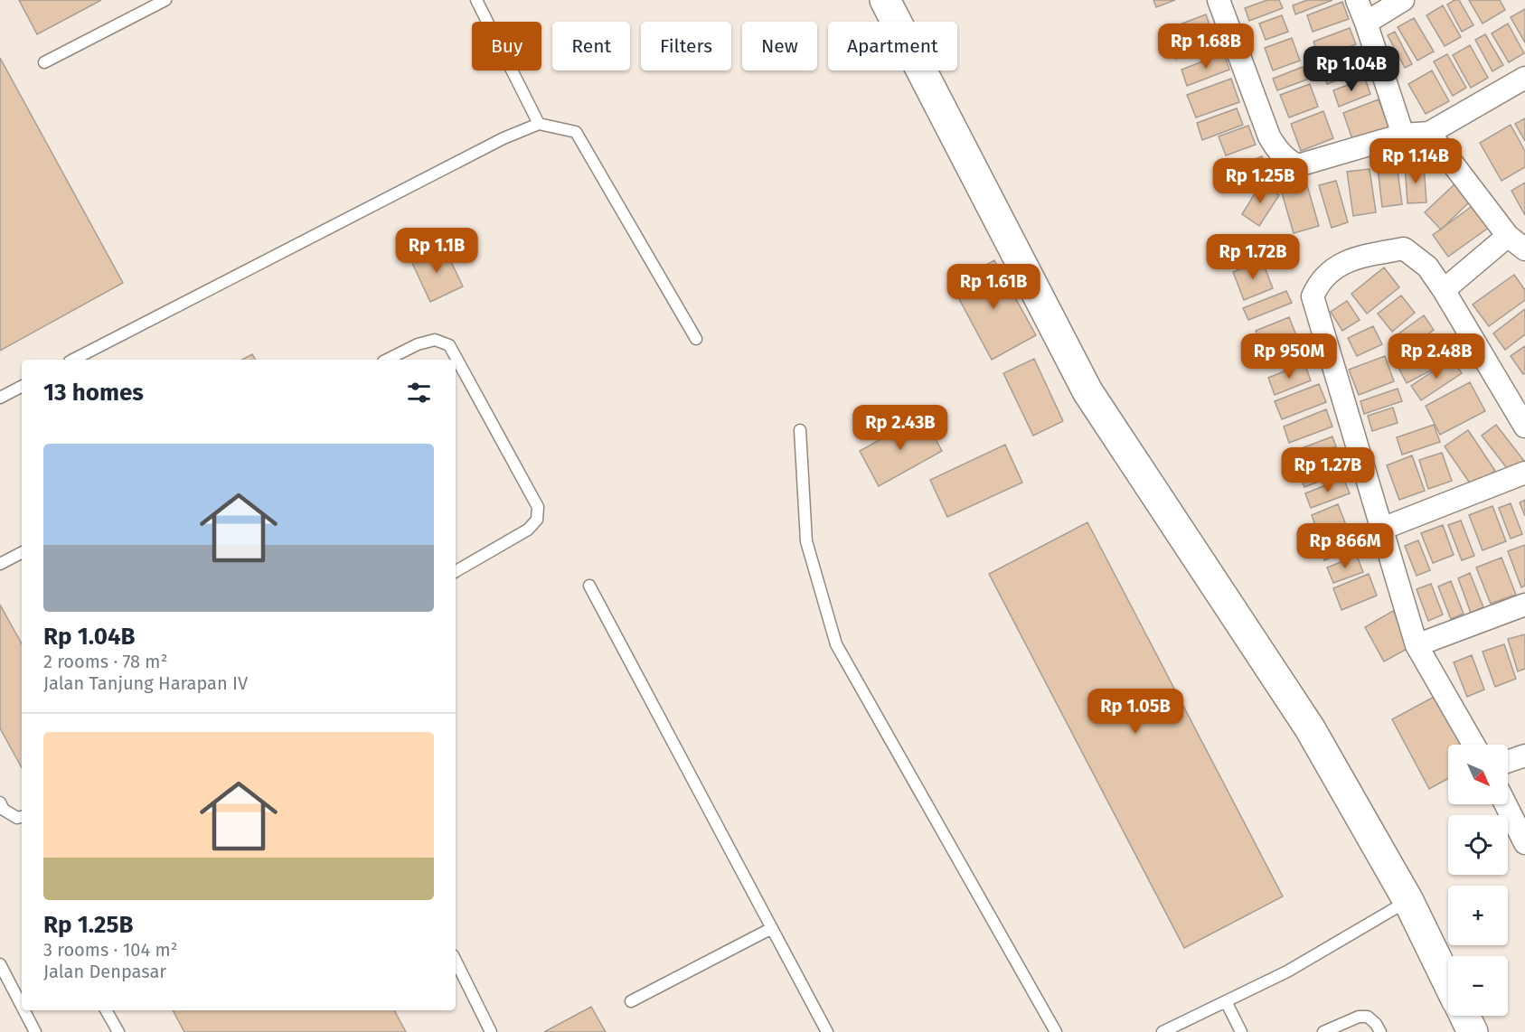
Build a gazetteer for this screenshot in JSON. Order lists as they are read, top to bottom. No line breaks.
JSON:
{"north":"bottom right","page":{"chip":["Buy","Rent","Filters","New","Apartment"],"price":["Rp 1.68B","Rp 1.04B","Rp 1.14B","Rp 1.25B","Rp 1.1B","Rp 1.72B","Rp 1.61B","Rp 950M","Rp 2.48B","Rp 2.43B","Rp 1.27B","Rp 866M","Rp 1.05B"],"heading":"13 homes","list":[{"name":"Rp 1.04B","note":"2 rooms · 78 m² · Jalan Tanjung Harapan IV"},{"name":"Rp 1.25B","note":"3 rooms · 104 m² · Jalan Denpasar"}],"map_buttons":["+","−"]}}
